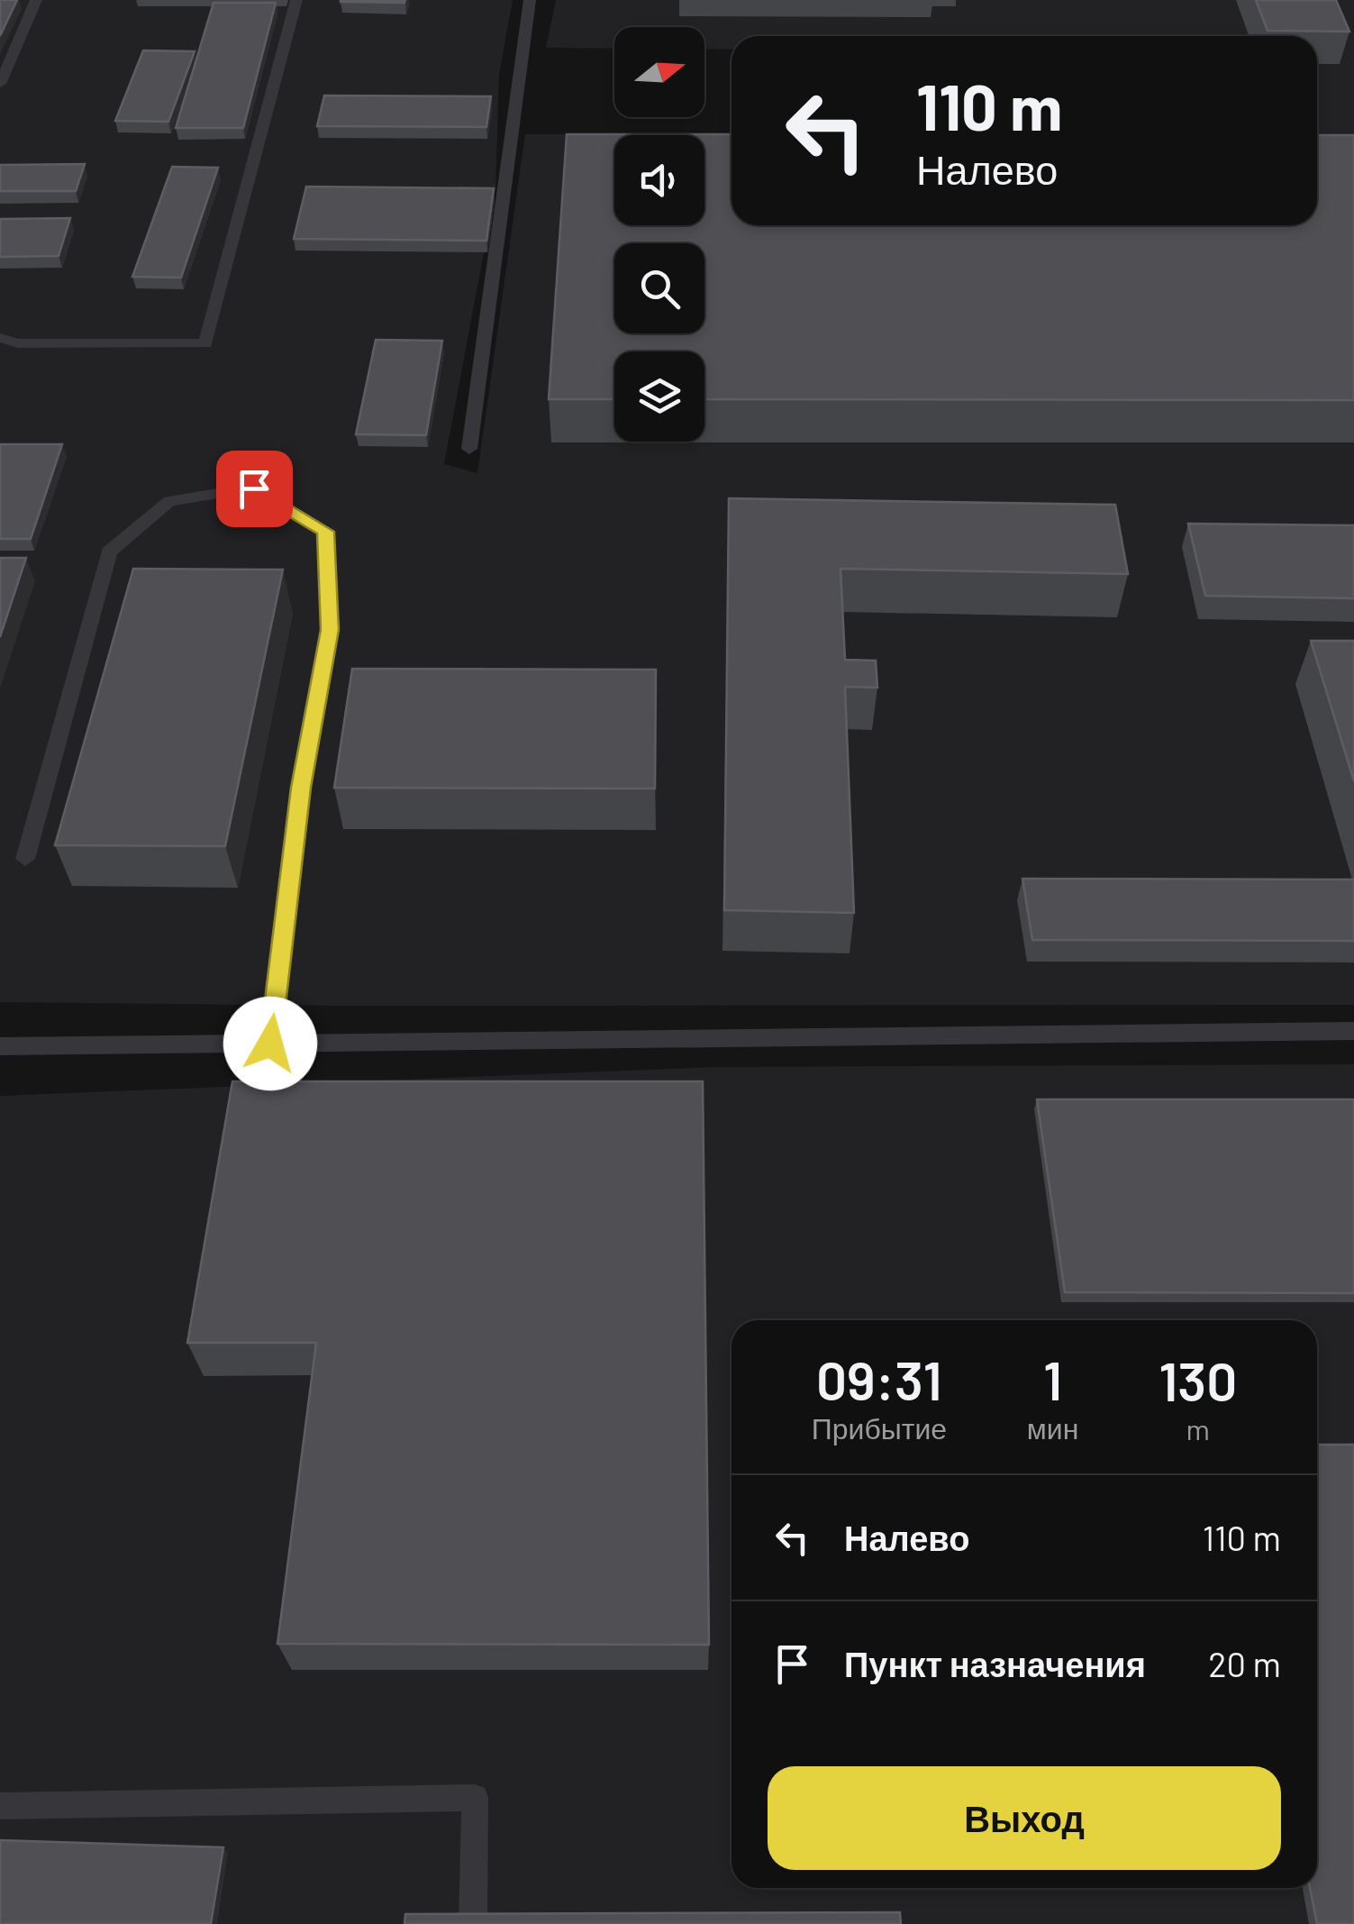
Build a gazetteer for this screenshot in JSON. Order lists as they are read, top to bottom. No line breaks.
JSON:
{"north":"right","page":{"turn":["110 m","Налево"],"eta":["09:31","Прибытие","1","мин","130","m"],"list":[{"name":"Налево","value":"110 m"},{"name":"Пункт назначения","value":"20 m"}],"buttons":"Выход"}}
